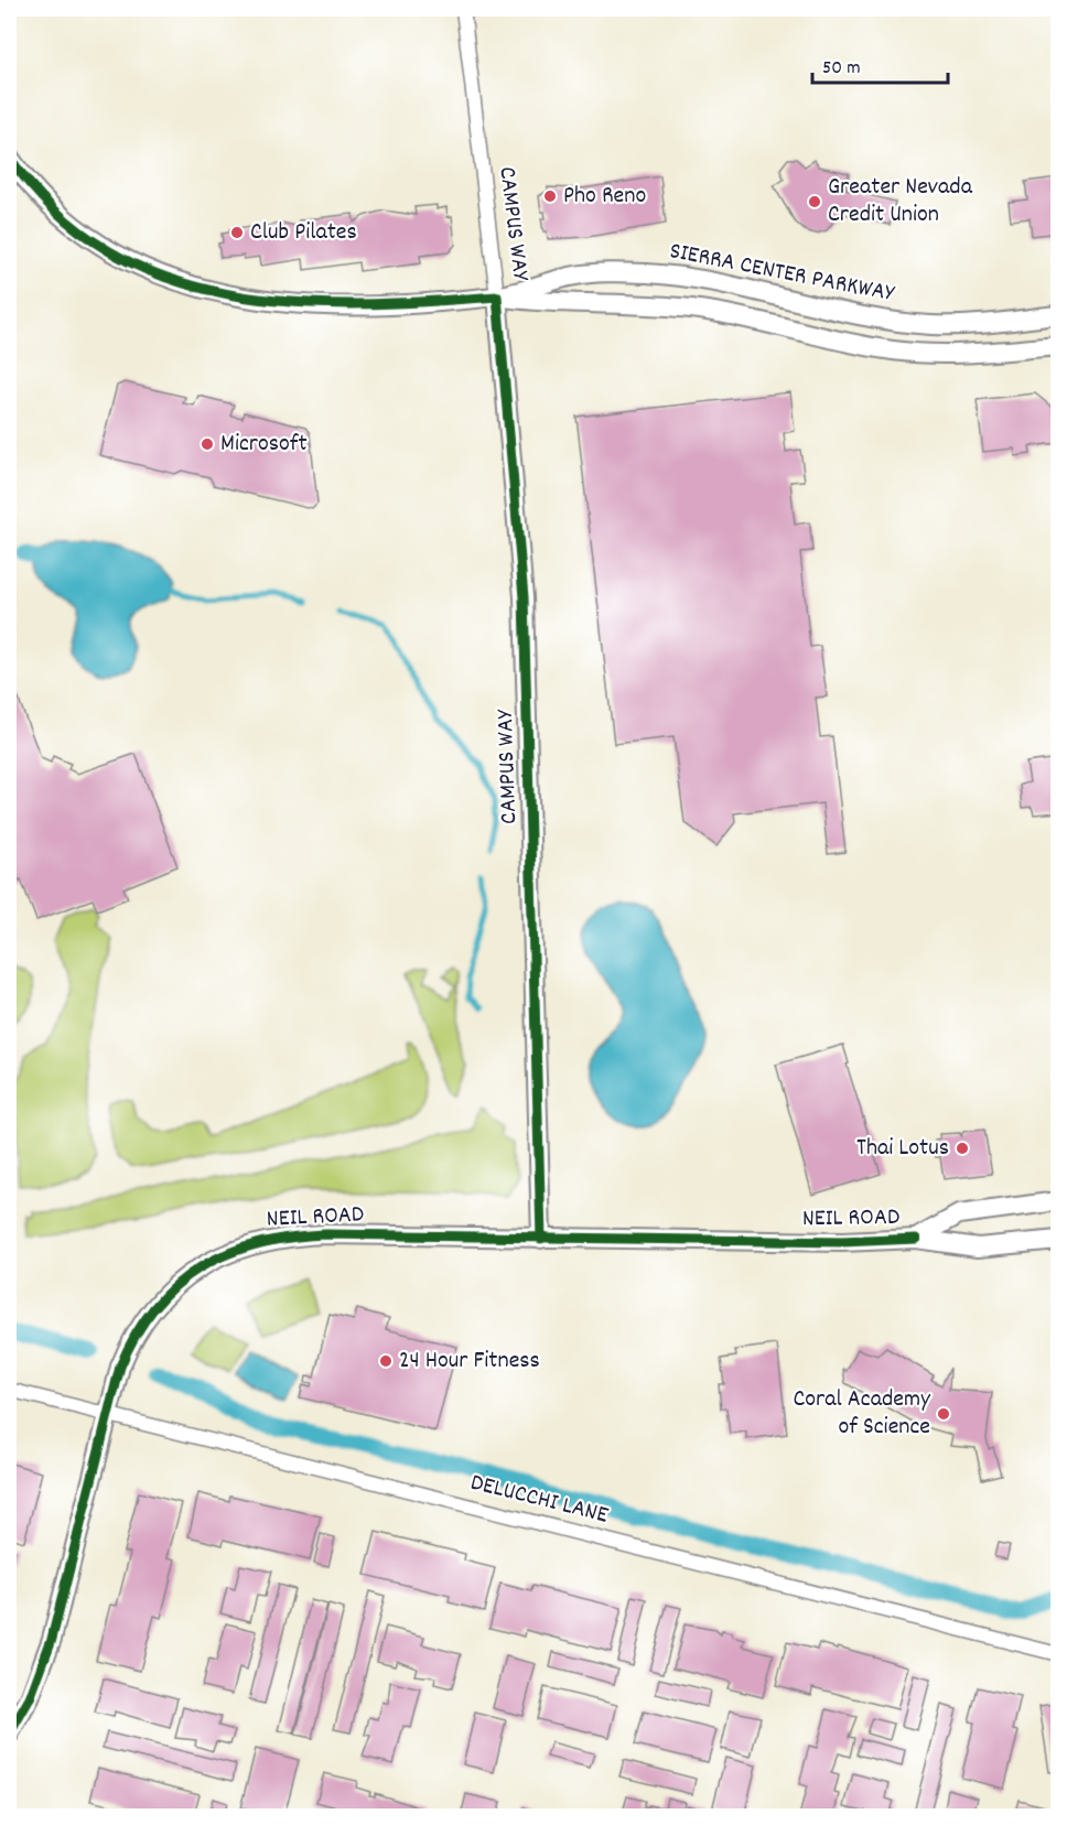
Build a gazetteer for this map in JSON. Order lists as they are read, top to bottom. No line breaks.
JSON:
{"streets":{"street":["CAMPUS WAY","SIERRA CENTER PARKWAY","NEIL ROAD","DELUCCHI LANE"]},"crossings":[["CAMPUS WAY","SIERRA CENTER PARKWAY"],["CAMPUS WAY","NEIL ROAD"],["NEIL ROAD","DELUCCHI LANE"]],"places":["Pho Reno","Greater Nevada Credit Union","Club Pilates","Microsoft","Thai Lotus","24 Hour Fitness","Coral Academy of Science"],"scale_bar":"50 m"}
